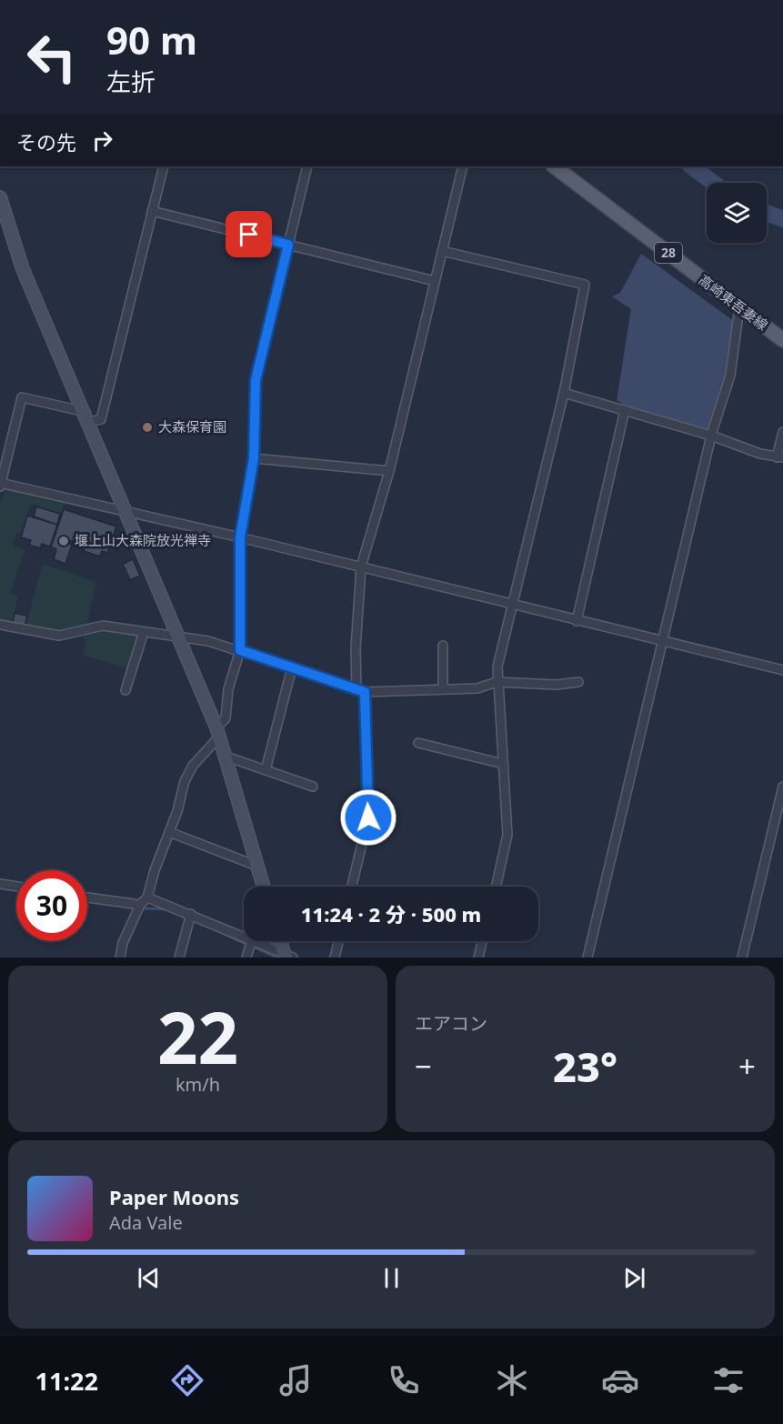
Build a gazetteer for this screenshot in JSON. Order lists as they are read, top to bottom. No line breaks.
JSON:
{"streets":{"main road":["28","高崎東吾妻線"]},"places":["大森保育園","堰上山大森院放光禅寺"],"page":{"turn":["90 m","左折"],"then":"その先","limit":"30","trip":"11:24 · 2 分 · 500 m","tile":[["22","km/h"],"エアコン"],"heat":["−","23°","+"],"song":["Paper Moons","Ada Vale"],"tabs":"11:22"}}
